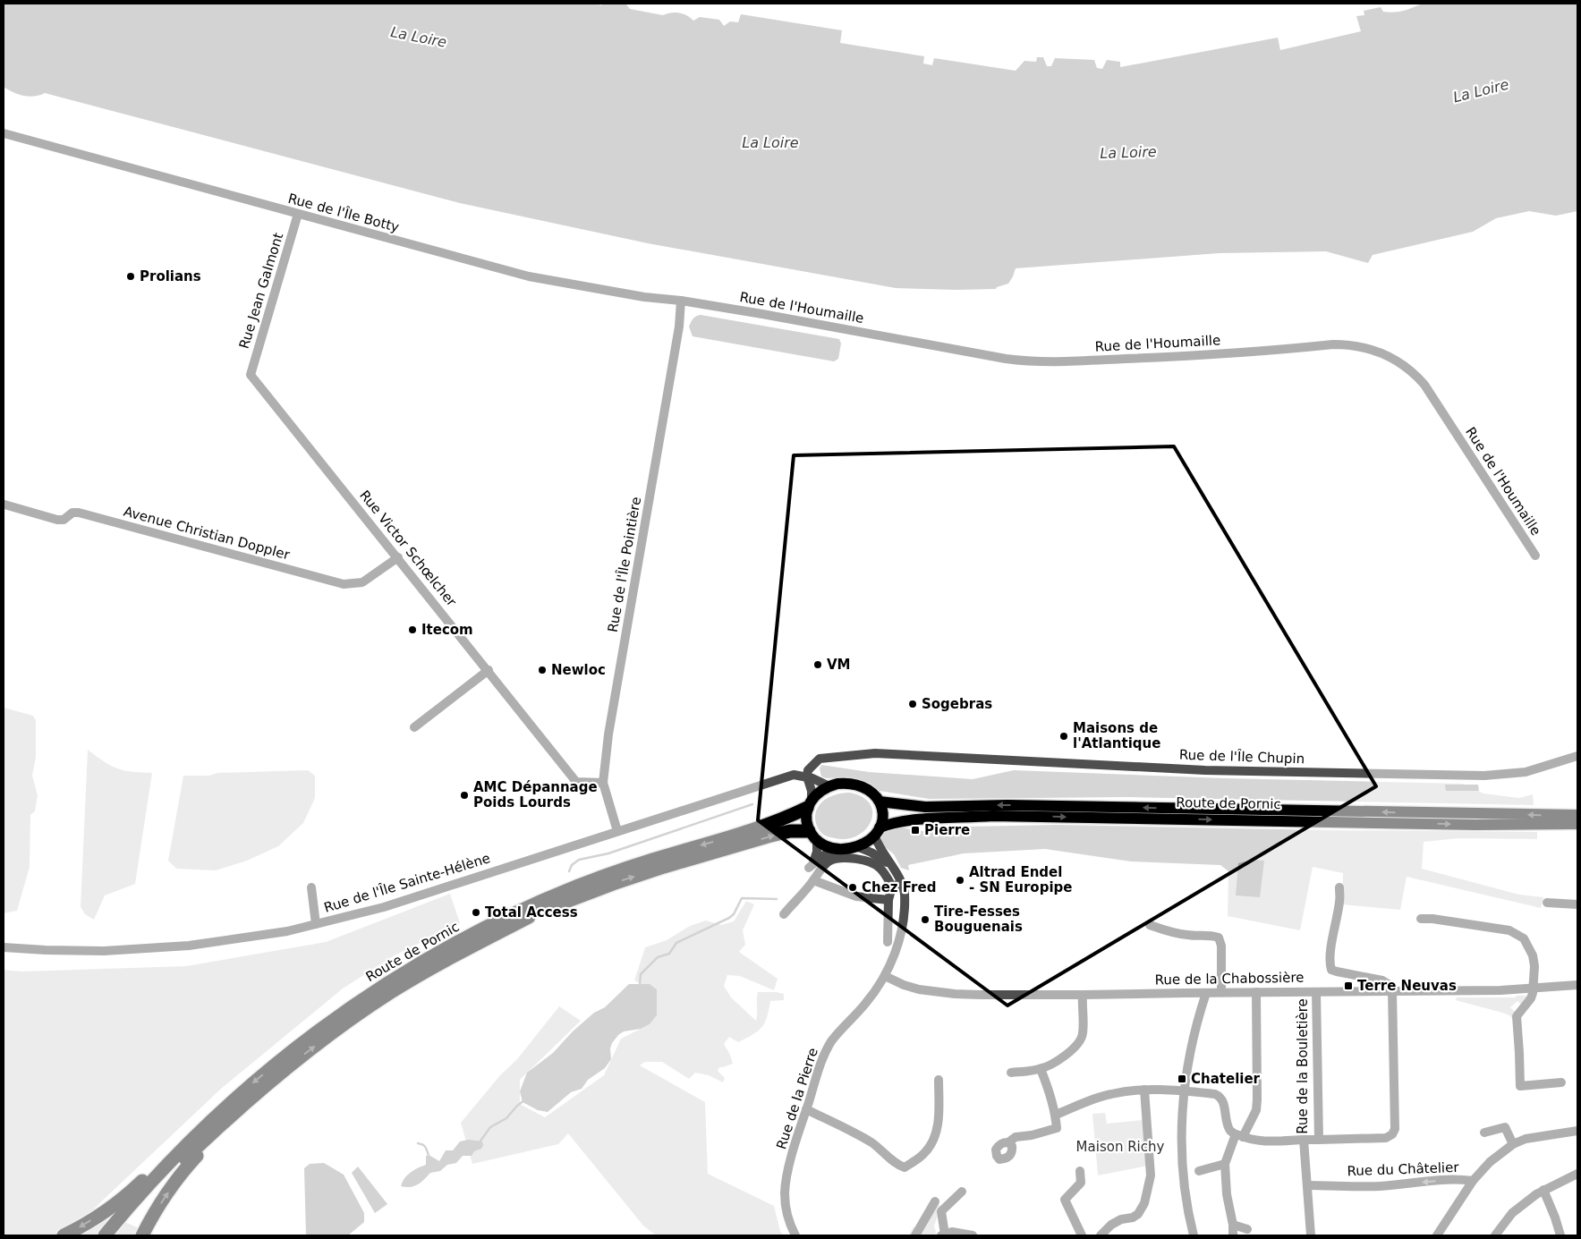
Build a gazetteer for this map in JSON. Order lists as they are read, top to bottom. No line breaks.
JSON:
{"streets":{"highway":["Route de Pornic"],"street":["Rue de l'Île Botty","Rue Jean Galmont","Rue de l'Houmaille","Avenue Christian Doppler","Rue Victor Schœlcher","Rue de l'Île Pointière","Rue de l'Île Chupin","Rue de l'Île Sainte-Hélène","Rue de la Chabossière","Rue de la Bouletière","Rue de la Pierre","Rue du Châtelier"]},"crossings":[["Rue de l'Île Botty","Rue Jean Galmont"],["Rue de l'Île Botty","Rue de l'Houmaille"],["Rue de l'Île Botty","Rue de l'Île Pointière"],["Rue Jean Galmont","Rue Victor Schœlcher"],["Rue de l'Houmaille","Rue de l'Île Pointière"],["Avenue Christian Doppler","Rue Victor Schœlcher"],["Rue Victor Schœlcher","Rue de l'Île Pointière"],["Rue de l'Île Pointière","Rue de l'Île Sainte-Hélène"],["Rue de l'Île Chupin","Rue de l'Île Sainte-Hélène"],["Route de Pornic","Rue de la Pierre"],["Rue de la Chabossière","Rue de la Bouletière"],["Rue de la Chabossière","Rue de la Pierre"],["Rue de la Bouletière","Rue du Châtelier"]],"one_way":["Rue du Châtelier"],"water":["La Loire"],"parks":["Maison Richy"],"places":{"other":["Prolians","Itecom","VM","Newloc","Sogebras","Maisons de l'Atlantique","AMC Dépannage Poids Lourds","Altrad Endel - SN Europipe","Chez Fred","Total Access","Tire-Fesses Bouguenais"],"transit":["Pierre","Terre Neuvas","Chatelier"]}}
